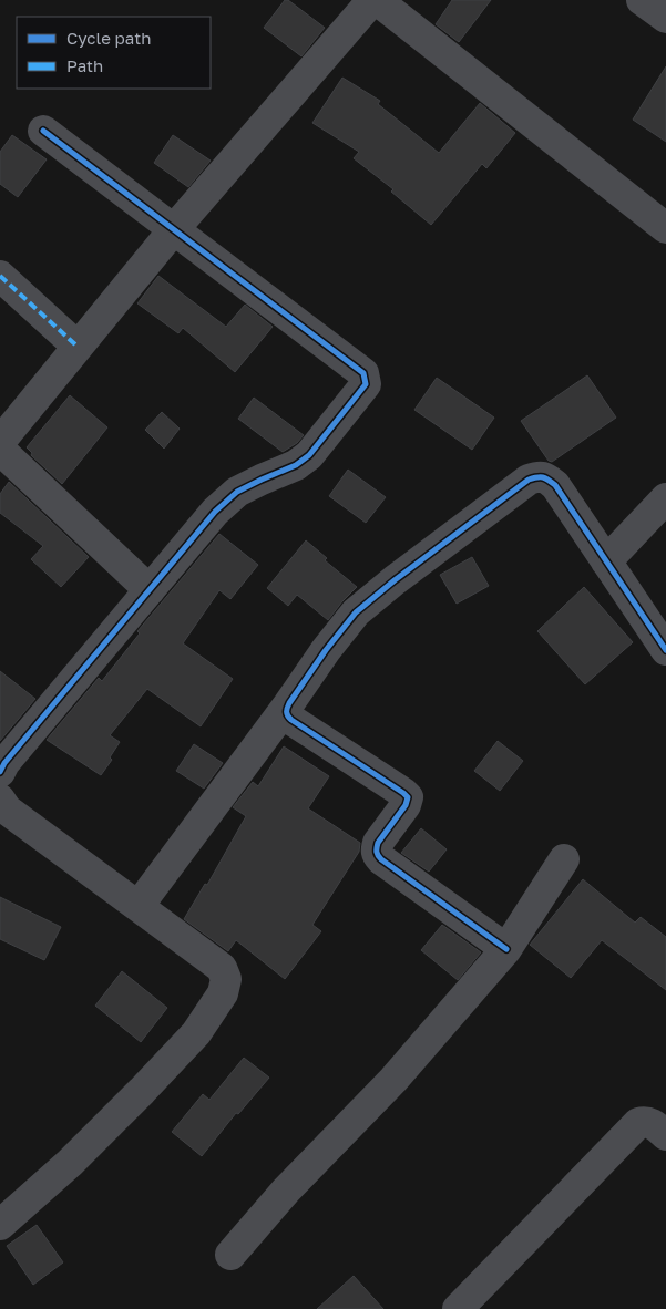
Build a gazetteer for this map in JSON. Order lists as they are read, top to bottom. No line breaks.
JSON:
{"legend":["Cycle path","Path"]}
